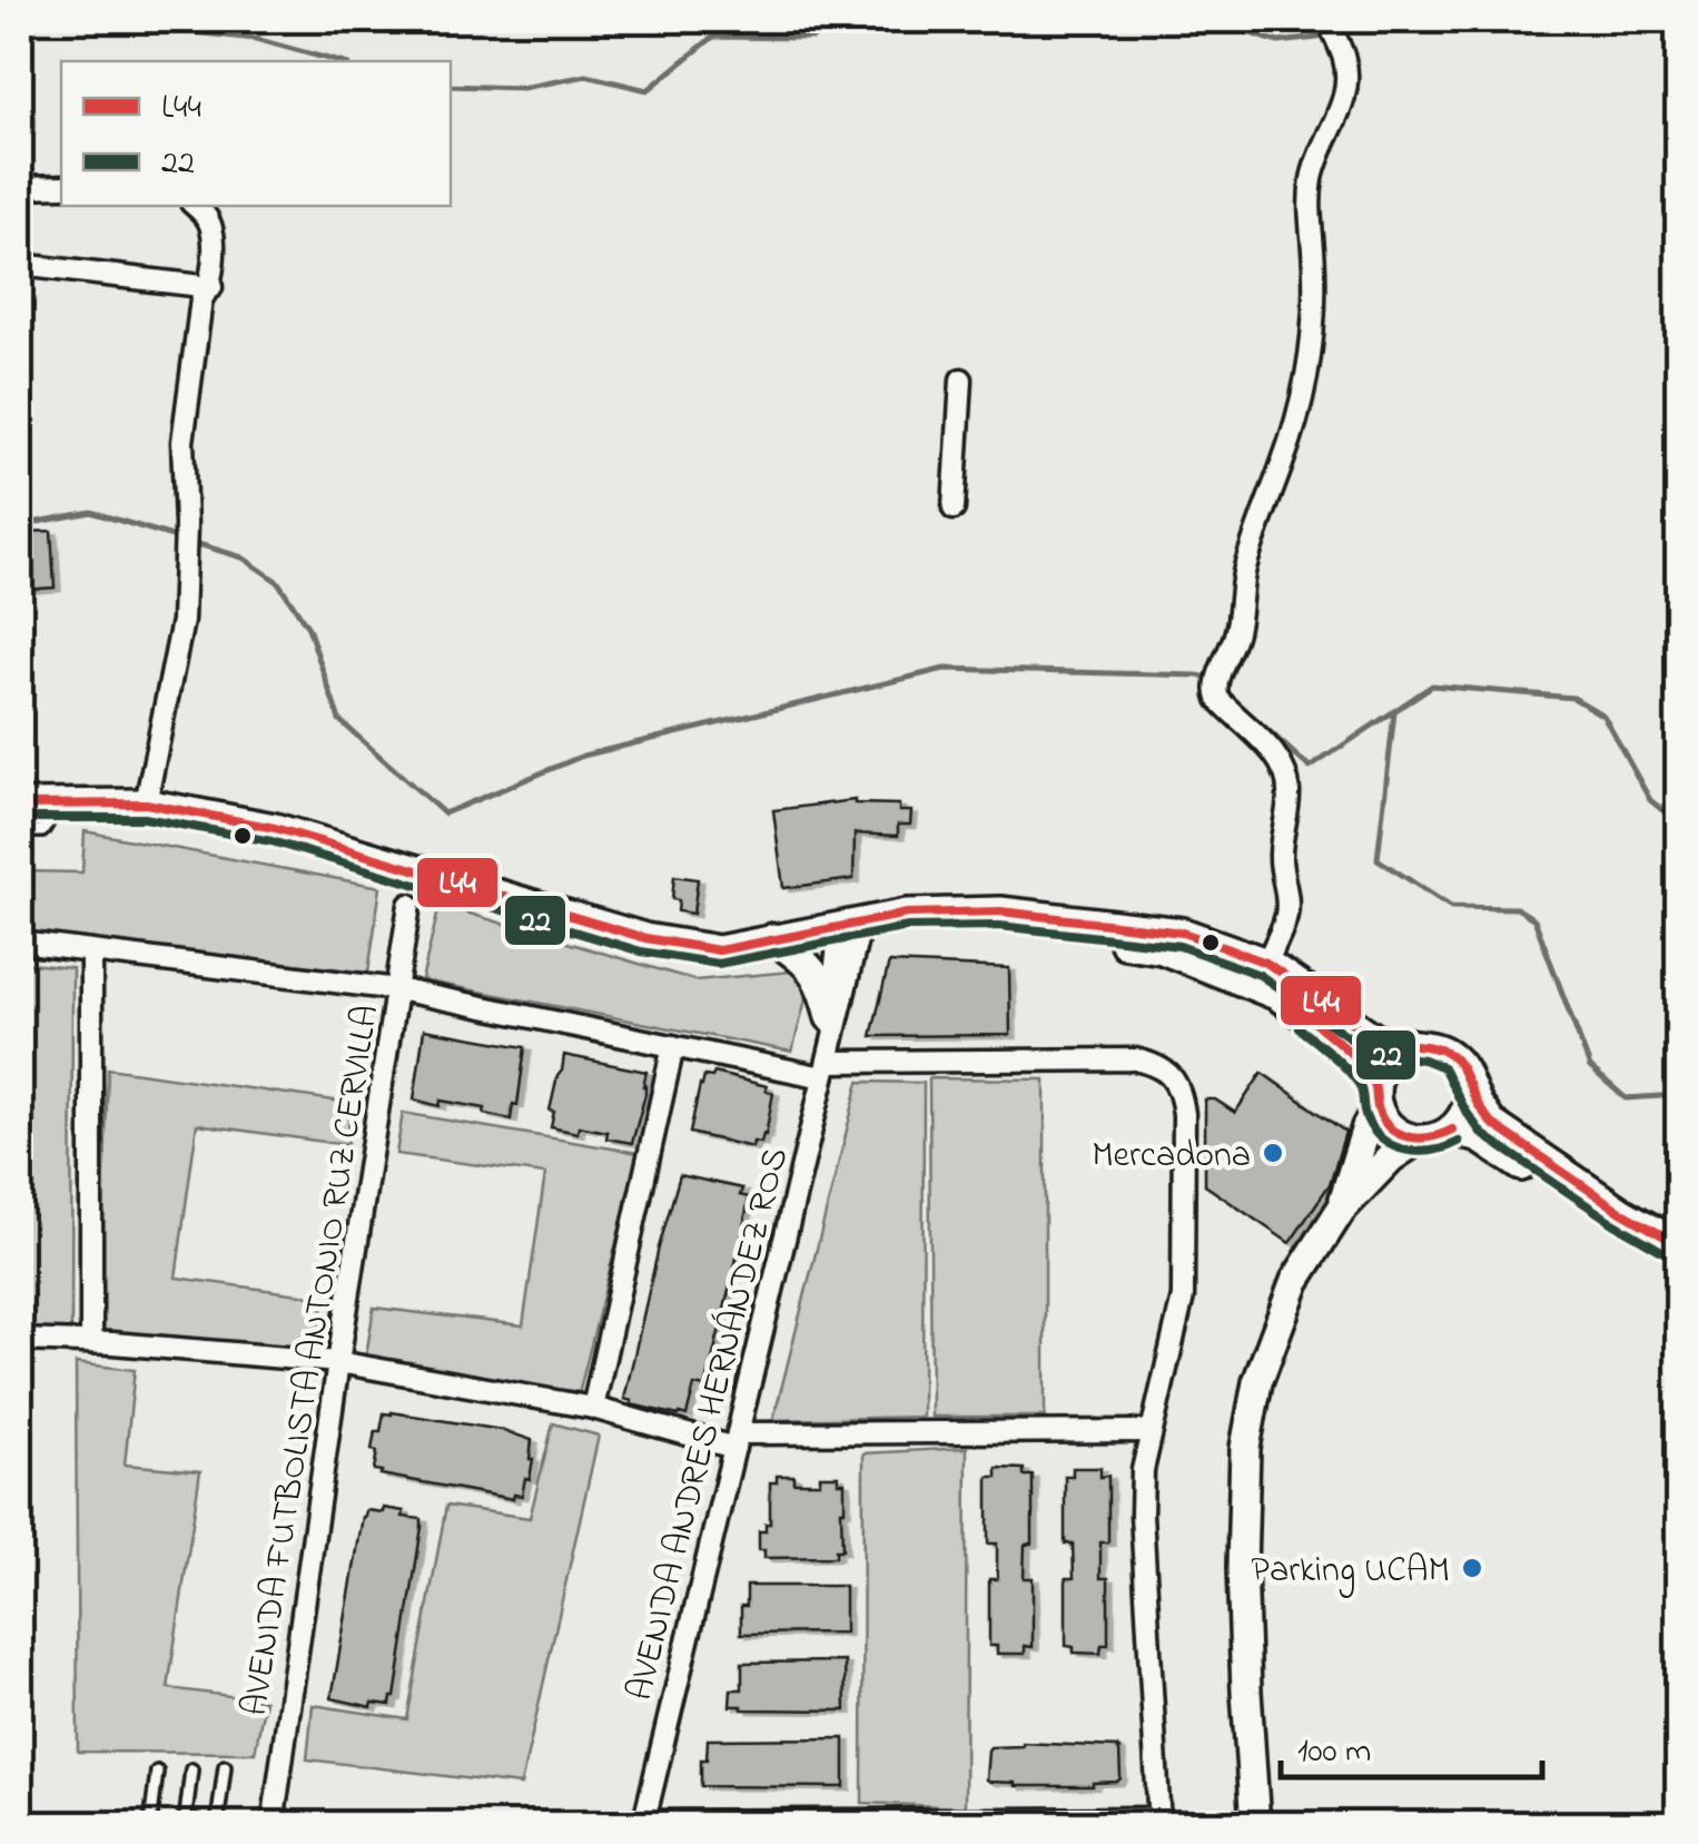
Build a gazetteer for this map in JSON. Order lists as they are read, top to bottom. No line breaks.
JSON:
{"streets":{"street":["AVENIDA FUTBOLISTA ANTONIO RUZ CERVILLA","AVENIDA ANDRES HERNÁNDEZ ROS"]},"places":["Mercadona","Parking UCAM"],"lines":["transit line L44","transit line 22"],"legend":["L44","22"],"scale_bar":"100 m"}
